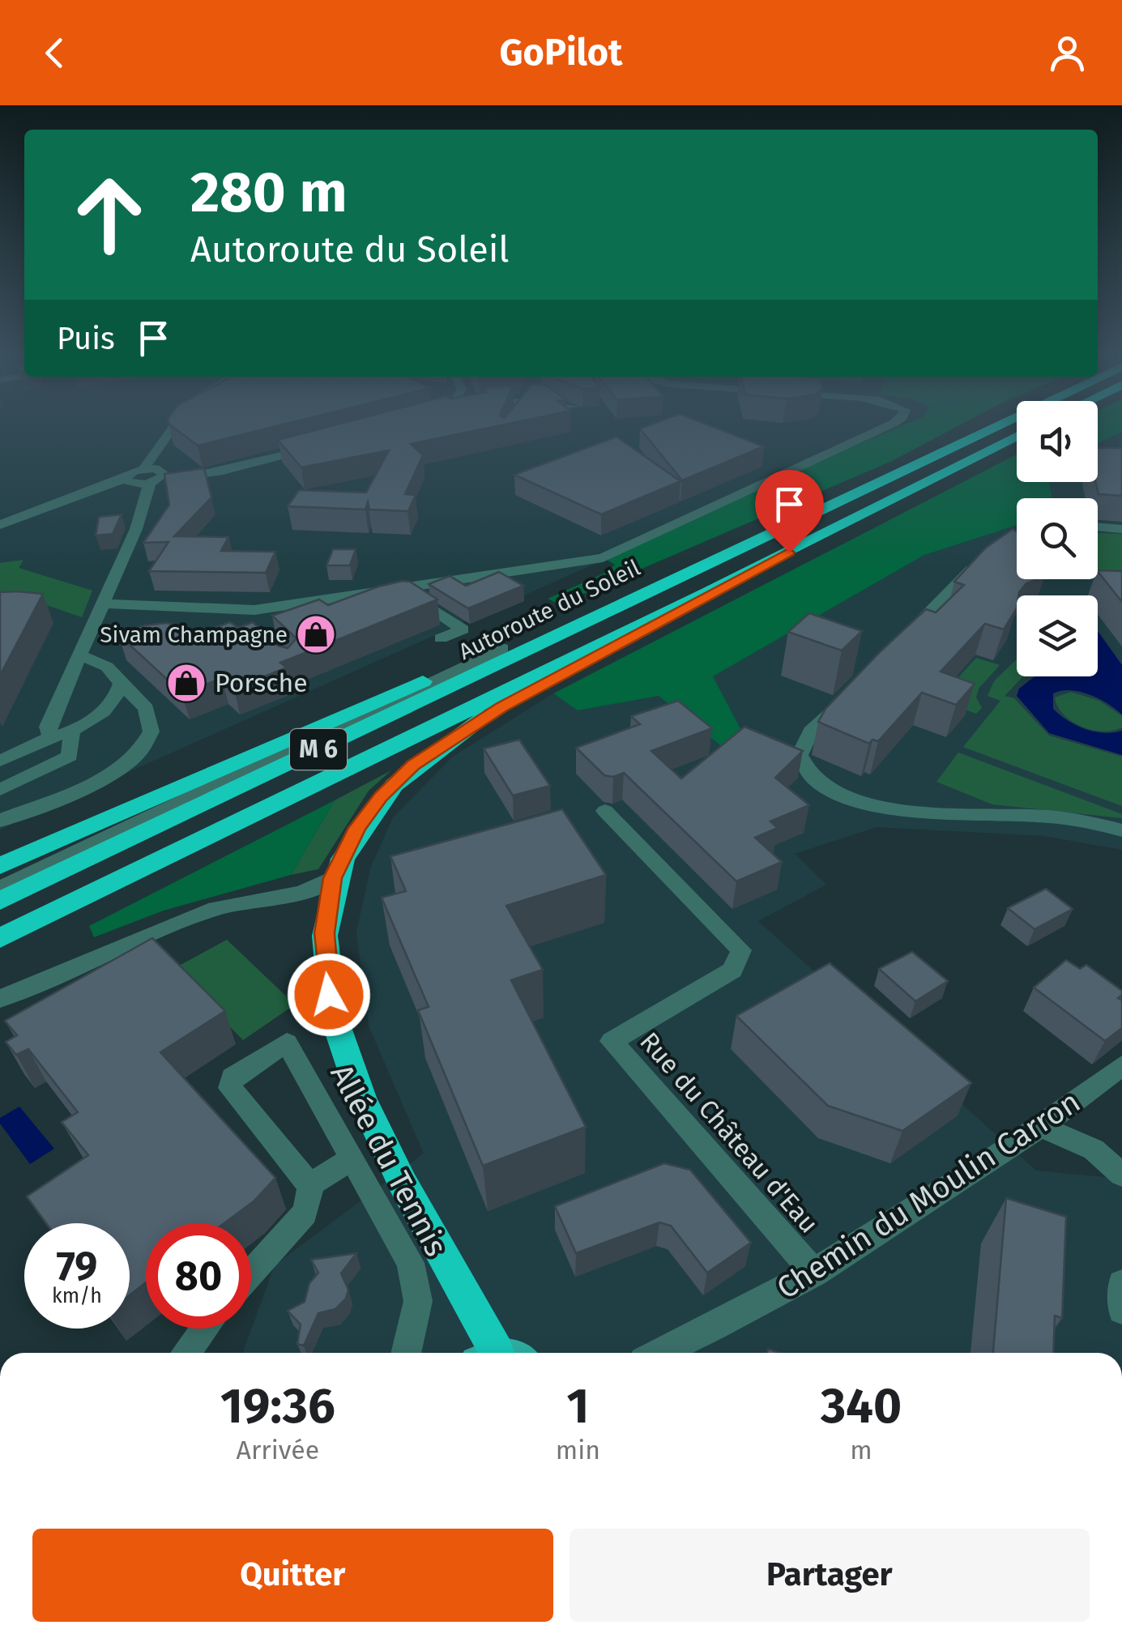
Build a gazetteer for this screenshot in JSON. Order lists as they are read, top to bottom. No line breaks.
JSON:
{"streets":{"highway":["Autoroute du Soleil","M 6"],"street":["Rue du Château d'Eau","Allée du Tennis","Chemin du Moulin Carron"]},"crossings":[["Rue du Château d'Eau","Chemin du Moulin Carron"]],"places":{"shop":["Sivam Champagne","Porsche"]},"page":{"header":"GoPilot","turn":["280 m","Autoroute du Soleil"],"then":"Puis","speed":"79 km/h","limit":"80","eta":["19:36","Arrivée","1","min","340","m"],"buttons":["Quitter","Partager"]}}
